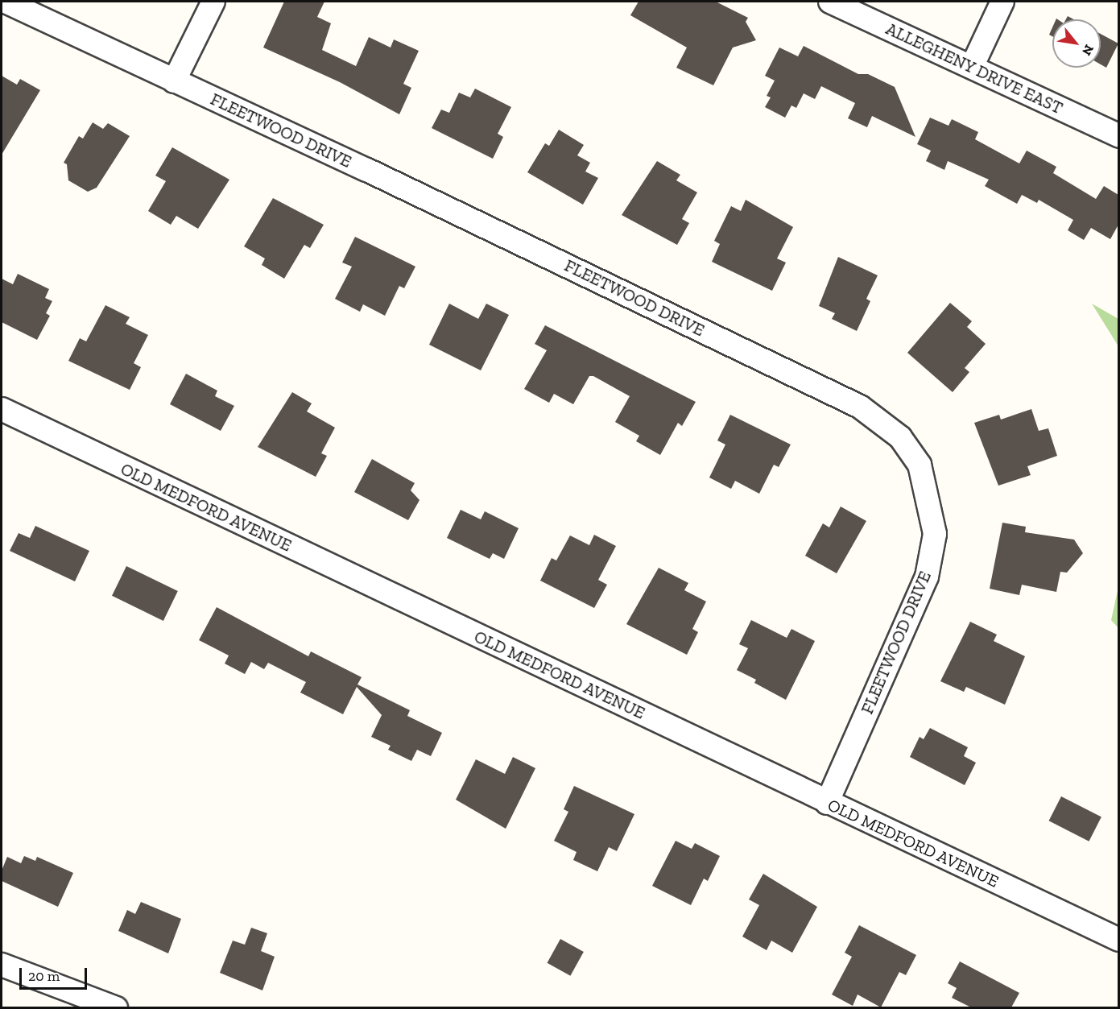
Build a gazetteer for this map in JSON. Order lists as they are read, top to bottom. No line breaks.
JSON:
{"streets":{"street":["ALLEGHENY DRIVE EAST","FLEETWOOD DRIVE","OLD MEDFORD AVENUE"]},"crossings":[["FLEETWOOD DRIVE","OLD MEDFORD AVENUE"]],"scale_bar":"20 m","north":"bottom right"}
